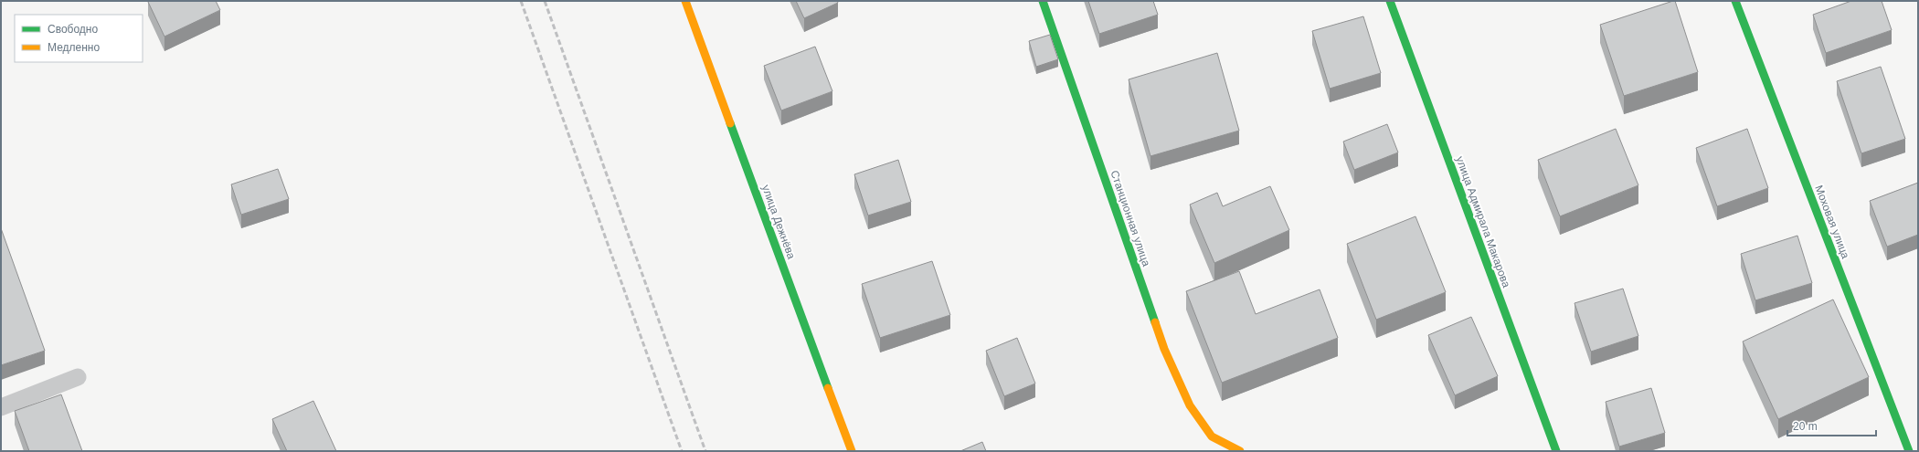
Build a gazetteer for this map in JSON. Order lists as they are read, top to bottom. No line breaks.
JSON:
{"streets":{"street":["Станционная улица","улица Дежнёва","улица Адмирала Макарова","Моховая улица"]},"legend":["Свободно","Медленно"],"scale_bar":"20 m"}
